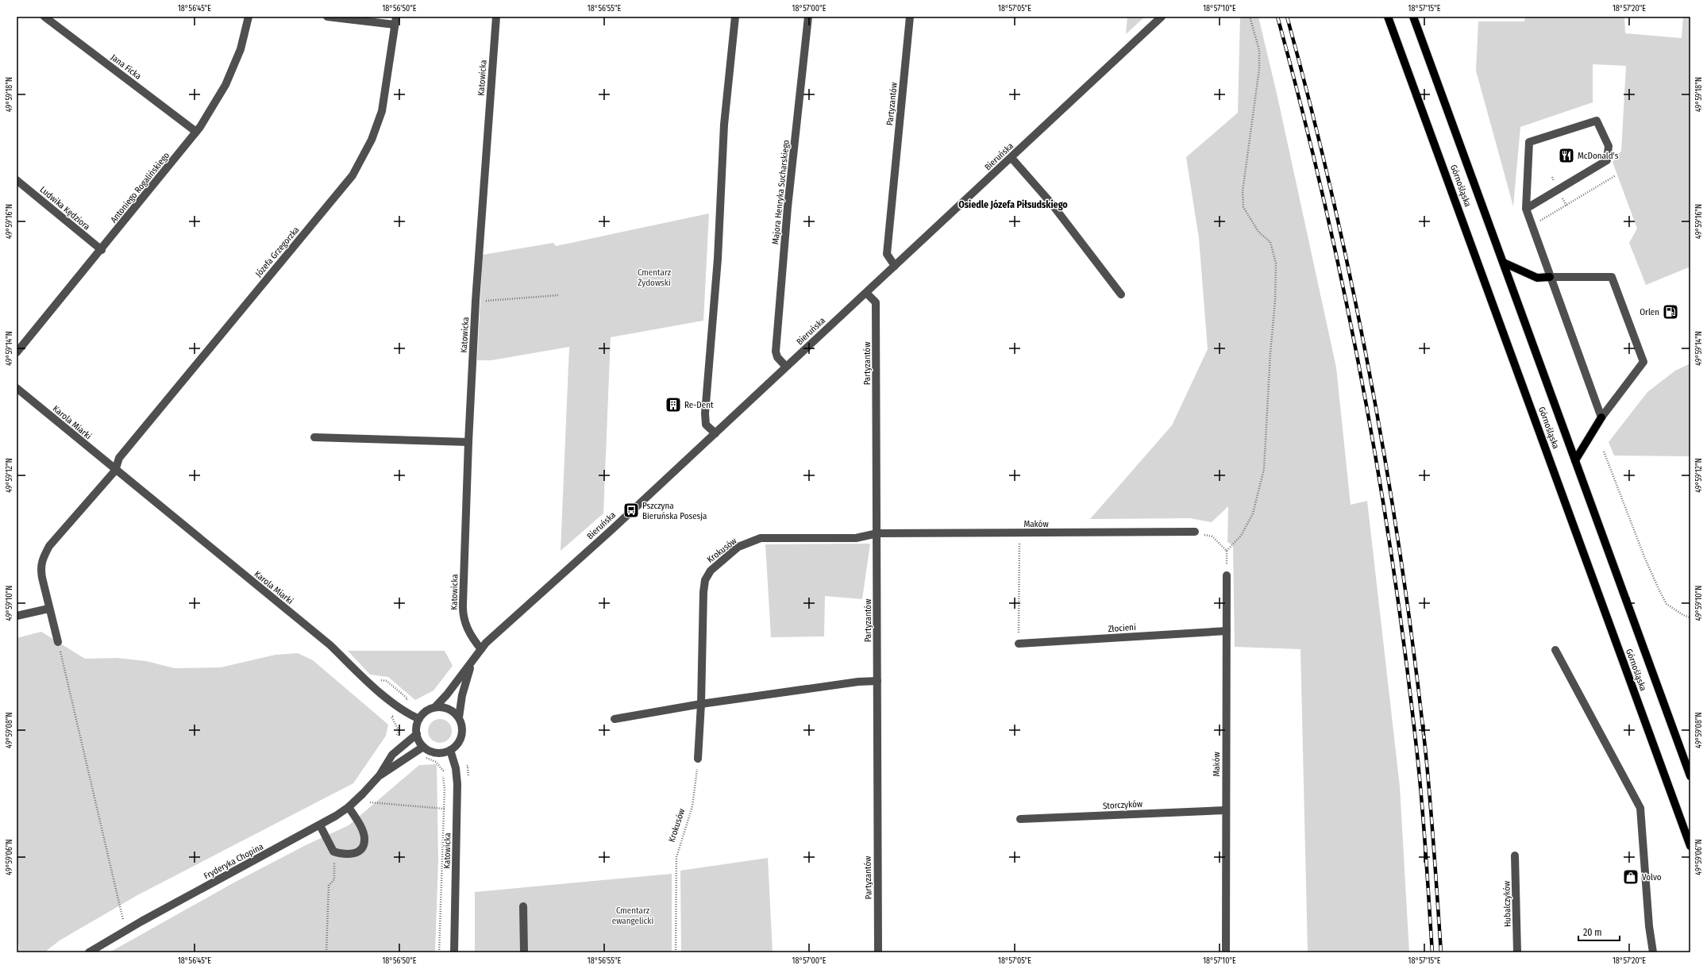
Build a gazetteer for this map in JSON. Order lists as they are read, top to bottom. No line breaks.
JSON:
{"streets":{"main road":["Górnośląska"],"street":["Jana Ficka","Katowicka","Partyzantów","Bieruńska","Antoniego Rogalińskiego","Majora Henryka Sucharskiego","Ludwika Kędziora","Józefa Grzegorzka","Karola Miarki","Maków","Krokusów","Złocieni","Storczyków","Fryderyka Chopina","Hubalczyków"]},"crossings":[["Jana Ficka","Antoniego Rogalińskiego"],["Katowicka","Bieruńska"],["Katowicka","Karola Miarki"],["Katowicka","Fryderyka Chopina"],["Partyzantów","Bieruńska"],["Partyzantów","Maków"],["Partyzantów","Krokusów"],["Bieruńska","Majora Henryka Sucharskiego"],["Bieruńska","Karola Miarki"],["Bieruńska","Fryderyka Chopina"],["Antoniego Rogalińskiego","Ludwika Kędziora"],["Józefa Grzegorzka","Karola Miarki"],["Karola Miarki","Fryderyka Chopina"],["Maków","Krokusów"],["Maków","Złocieni"],["Maków","Storczyków"]],"districts":["Osiedle Józefa Piłsudskiego"],"parks":["Cmentarz Żydowski","Cmentarz ewangelicki"],"places":{"restaurant":["McDonald's"],"fuel station":["Orlen"],"building":["Re-Dent"],"bus stop":["Pszczyna Bieruńska Posesja"],"shop":["Volvo"]},"scale_bar":"20 m","coordinates":["18°56'45\"E","18°56'50\"E","18°56'55\"E","18°57'00\"E","18°57'05\"E","18°57'10\"E","18°57'15\"E","18°57'20\"E","49°59'18\"N","49°59'16\"N","49°59'14\"N","49°59'12\"N","49°59'10\"N","49°59'08\"N","49°59'06\"N"]}
